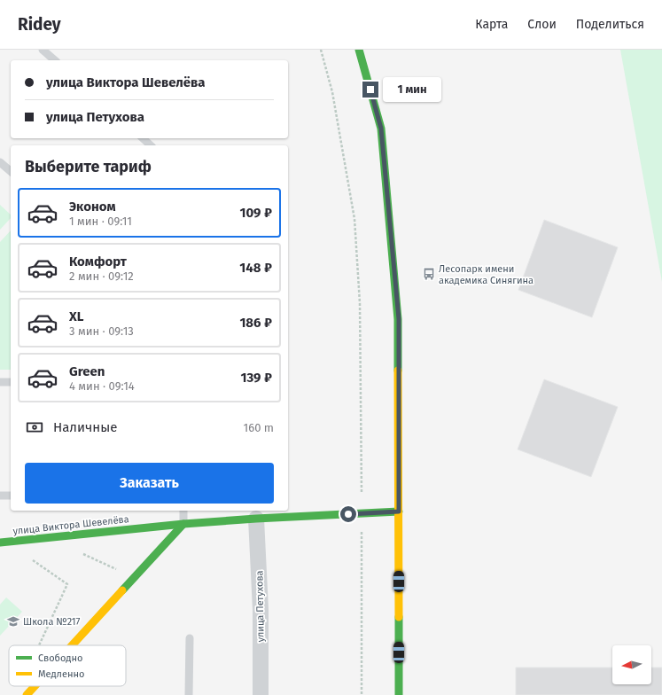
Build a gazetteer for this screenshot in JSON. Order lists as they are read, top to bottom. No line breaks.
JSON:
{"streets":{"street":["улица Виктора Шевелёва","улица Петухова"]},"crossings":[["улица Виктора Шевелёва","улица Петухова"]],"places":{"bus stop":["Лесопарк имени академика Синягина"],"school or university":["Школа №217"]},"legend":["Свободно","Медленно"],"north":"left","page":{"header":"Ridey","nav":["Карта","Слои","Поделиться"],"banner":["улица Виктора Шевелёва","улица Петухова"],"bubble":"1 мин","heading":"Выберите тариф","list":[{"name":"Эконом","note":"1 мин · 09:11","value":"109 ₽"},{"name":"Комфорт","note":"2 мин · 09:12","value":"148 ₽"},{"name":"XL","note":"3 мин · 09:13","value":"186 ₽"},{"name":"Green","note":"4 мин · 09:14","value":"139 ₽"}],"pay":["Наличные","160 m"],"buttons":"Заказать"}}
